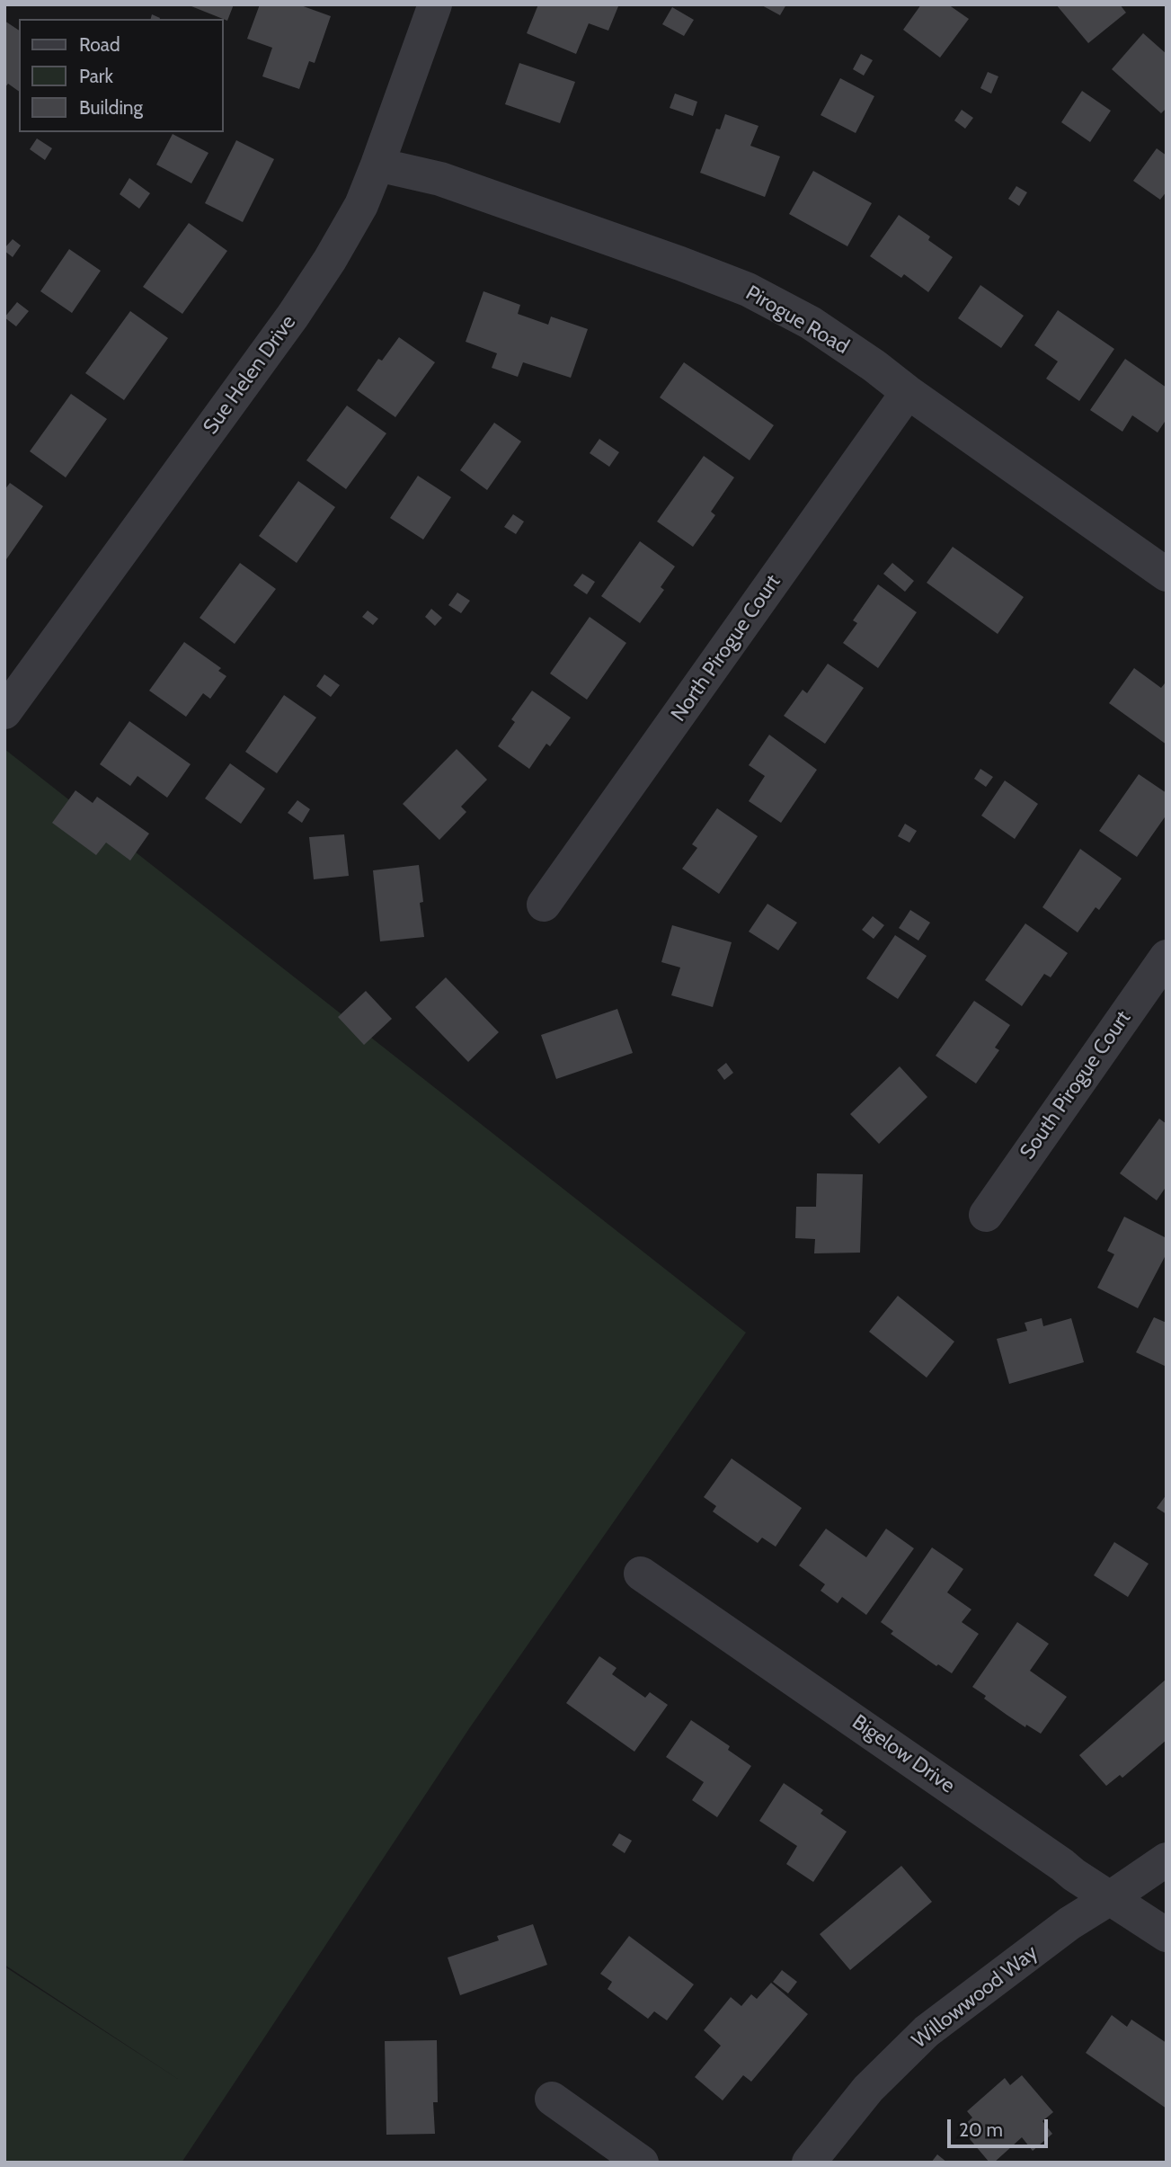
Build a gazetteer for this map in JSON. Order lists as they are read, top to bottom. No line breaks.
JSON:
{"streets":{"street":["Pirogue Road","Sue Helen Drive","North Pirogue Court","South Pirogue Court","Bigelow Drive","Willowwood Way"]},"crossings":[["Pirogue Road","Sue Helen Drive"],["Pirogue Road","North Pirogue Court"],["Bigelow Drive","Willowwood Way"]],"legend":["Road","Park","Building"],"scale_bar":"20 m"}
